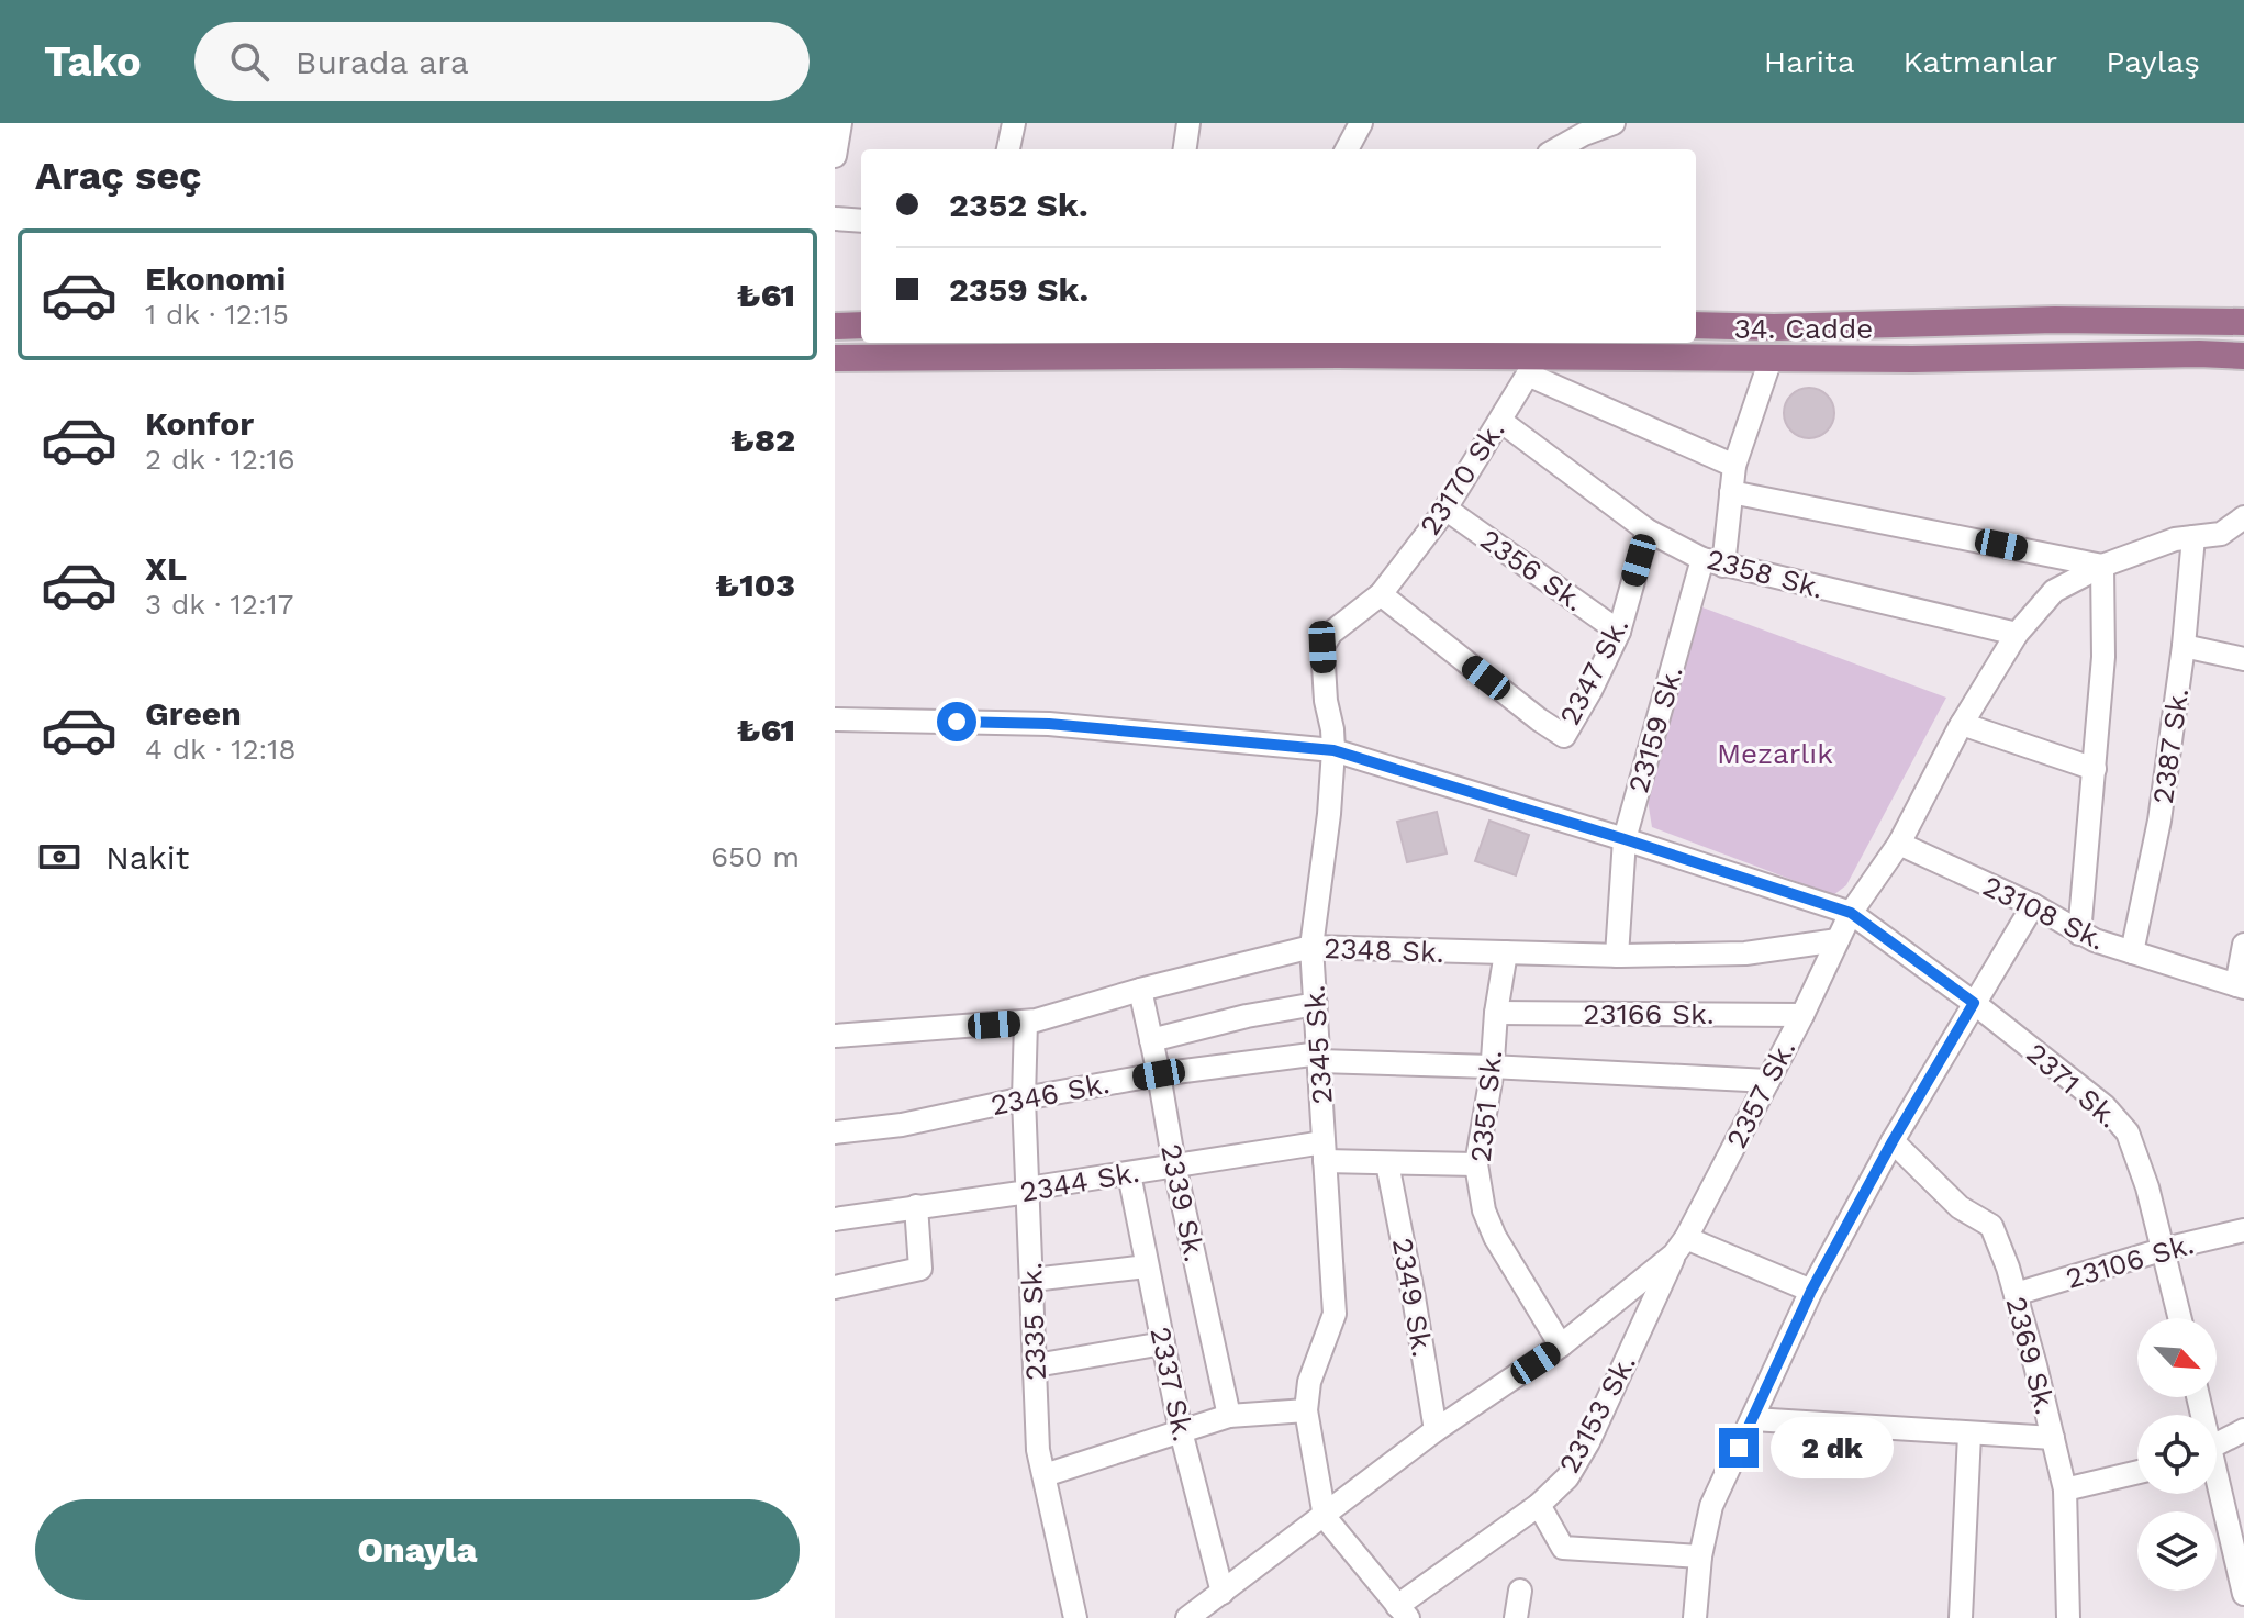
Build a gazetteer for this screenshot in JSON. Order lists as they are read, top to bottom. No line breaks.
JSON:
{"streets":{"main road":["34. Cadde"],"street":["23170 Sk.","2356 Sk.","2358 Sk.","2347 Sk.","23159 Sk.","2387 Sk.","23108 Sk.","2348 Sk.","23166 Sk.","2345 Sk.","2371 Sk.","2346 Sk.","2357 Sk.","2351 Sk.","2344 Sk.","2339 Sk.","23106 Sk.","2349 Sk.","2335 Sk.","2369 Sk.","2337 Sk.","23153 Sk."]},"crossings":[["34. Cadde","23170 Sk."],["34. Cadde","23159 Sk."],["23170 Sk.","2356 Sk."],["23170 Sk.","2358 Sk."],["23170 Sk.","2347 Sk."],["23170 Sk.","2345 Sk."],["2356 Sk.","2347 Sk."],["2358 Sk.","2347 Sk."],["2358 Sk.","23159 Sk."],["2358 Sk.","2357 Sk."],["2347 Sk.","2345 Sk."],["23159 Sk.","2348 Sk."],["23159 Sk.","2371 Sk."],["2387 Sk.","23108 Sk."],["2387 Sk.","2357 Sk."],["23108 Sk.","2357 Sk."],["2348 Sk.","2345 Sk."],["2348 Sk.","2357 Sk."],["2348 Sk.","2351 Sk."],["2348 Sk.","2339 Sk."],["2348 Sk.","2335 Sk."],["23166 Sk.","2357 Sk."],["23166 Sk.","2351 Sk."],["2345 Sk.","2371 Sk."],["2345 Sk.","2346 Sk."],["2345 Sk.","2357 Sk."],["2345 Sk.","2344 Sk."],["2371 Sk.","2357 Sk."],["2371 Sk.","23106 Sk."],["2346 Sk.","2357 Sk."],["2346 Sk.","2351 Sk."],["2346 Sk.","2339 Sk."],["2346 Sk.","2335 Sk."],["2357 Sk.","2351 Sk."],["2357 Sk.","2349 Sk."],["2357 Sk.","2337 Sk."],["2357 Sk.","23153 Sk."],["2351 Sk.","2344 Sk."],["2344 Sk.","2339 Sk."],["2344 Sk.","2349 Sk."],["2344 Sk.","2335 Sk."],["2344 Sk.","2337 Sk."],["23106 Sk.","2369 Sk."]],"parks":["Mezarlık"],"north":"bottom right","page":{"header":"Tako","search":"Burada ara","nav":["Harita","Katmanlar","Paylaş"],"heading":"Araç seç","banner":["2352 Sk.","2359 Sk."],"list":[{"name":"Ekonomi","note":"1 dk · 12:15","value":"₺61"},{"name":"Konfor","note":"2 dk · 12:16","value":"₺82"},{"name":"XL","note":"3 dk · 12:17","value":"₺103"},{"name":"Green","note":"4 dk · 12:18","value":"₺61"}],"pay":["Nakit","650 m"],"bubble":"2 dk","buttons":"Onayla"}}
